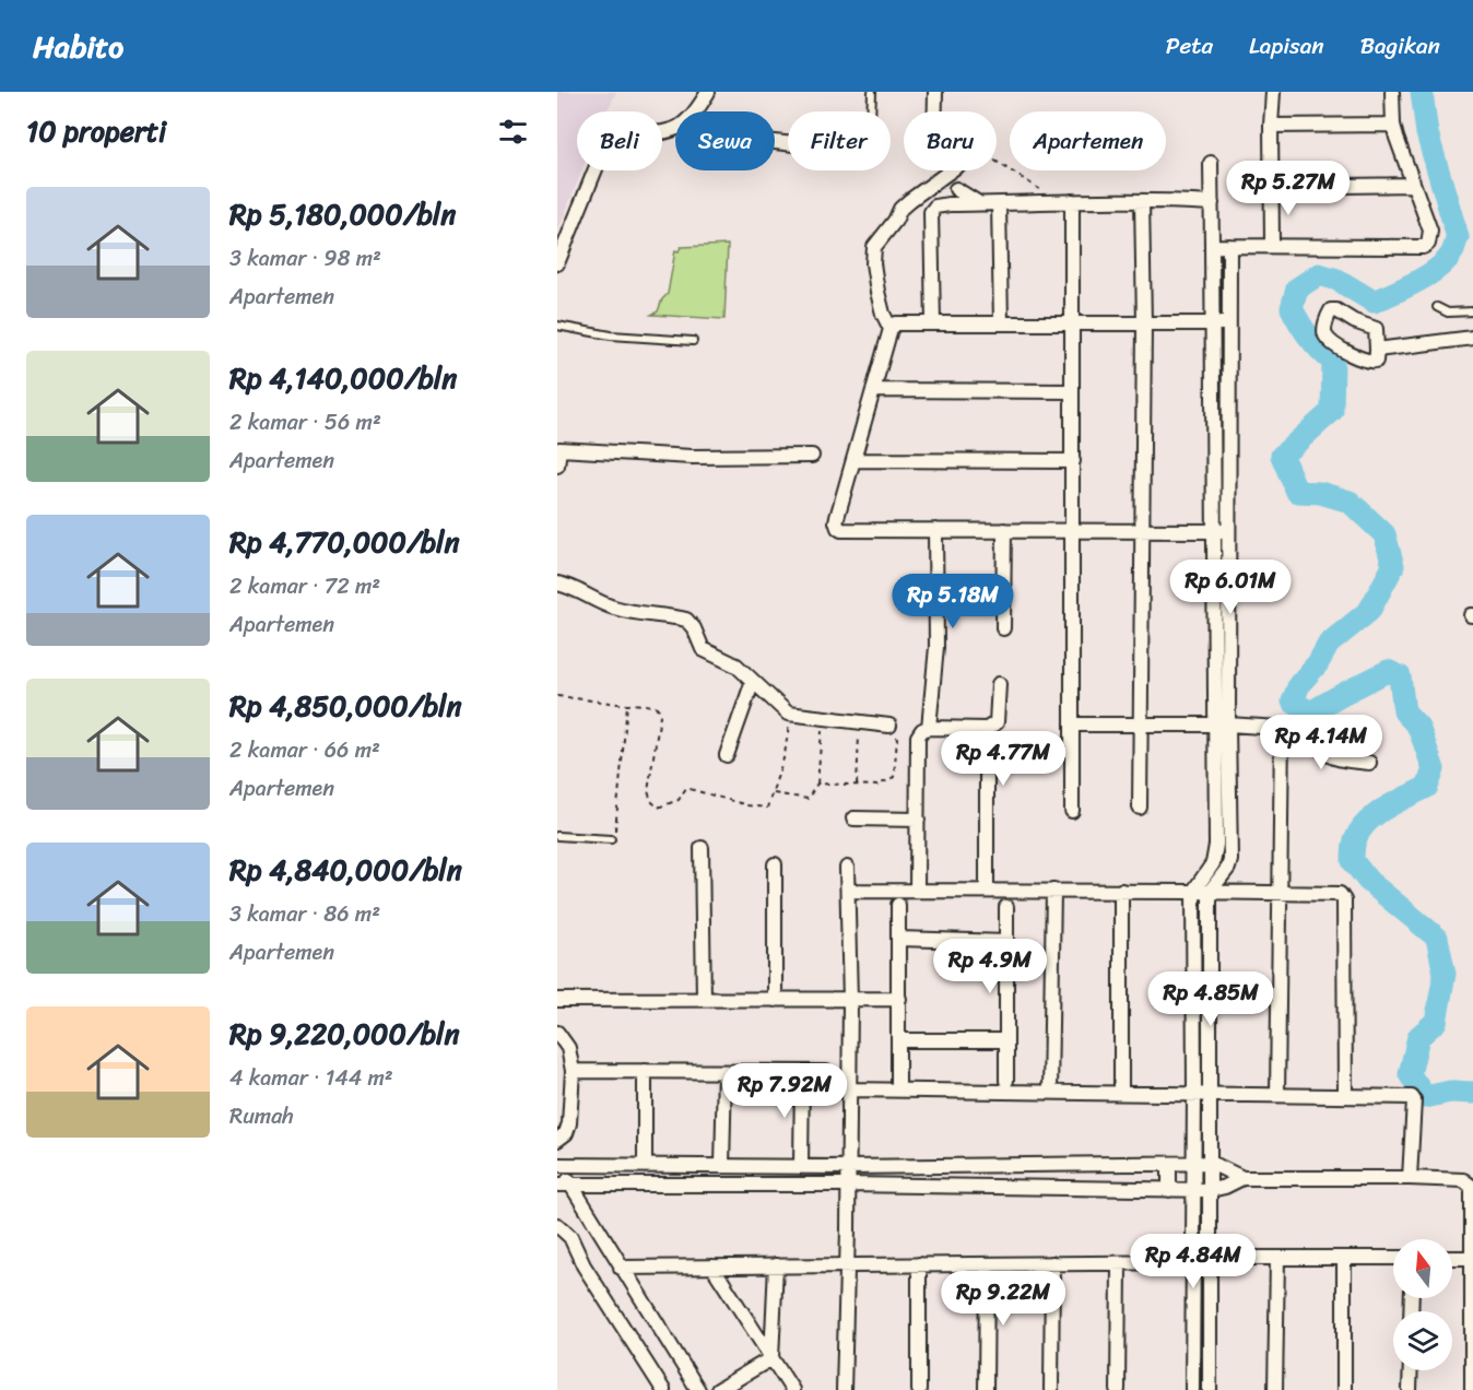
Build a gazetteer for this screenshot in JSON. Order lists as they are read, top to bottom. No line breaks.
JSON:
{"north":"top","page":{"header":"Habito","nav":["Peta","Lapisan","Bagikan"],"heading":"10 properti","chip":["Beli","Sewa","Filter","Baru","Apartemen"],"price":["Rp 5.27M","Rp 6.01M","Rp 5.18M","Rp 4.14M","Rp 4.77M","Rp 4.9M","Rp 4.85M","Rp 7.92M","Rp 4.84M","Rp 9.22M"],"list":[{"name":"Rp 5,180,000/bln","note":"3 kamar · 98 m² · Apartemen"},{"name":"Rp 4,140,000/bln","note":"2 kamar · 56 m² · Apartemen"},{"name":"Rp 4,770,000/bln","note":"2 kamar · 72 m² · Apartemen"},{"name":"Rp 4,850,000/bln","note":"2 kamar · 66 m² · Apartemen"},{"name":"Rp 4,840,000/bln","note":"3 kamar · 86 m² · Apartemen"},{"name":"Rp 9,220,000/bln","note":"4 kamar · 144 m² · Rumah"}]}}
